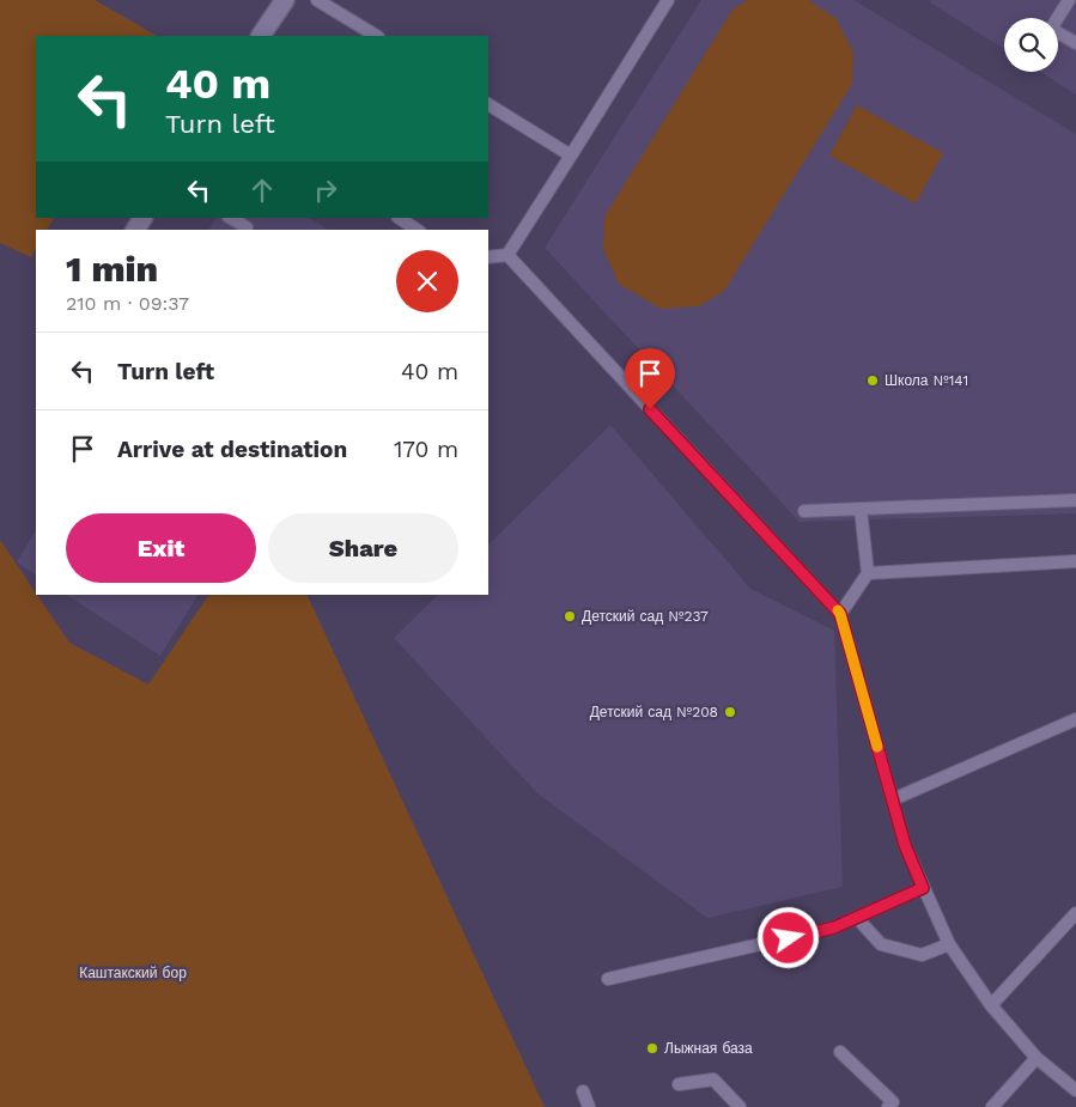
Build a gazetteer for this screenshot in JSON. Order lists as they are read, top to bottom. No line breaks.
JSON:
{"parks":["Каштакский бор"],"places":["Школа №141","Детский сад №237","Детский сад №208","Лыжная база"],"page":{"turn":["40 m","Turn left"],"heading":["1 min","210 m · 09:37"],"list":[{"name":"Turn left","value":"40 m"},{"name":"Arrive at destination","value":"170 m"}],"buttons":["Exit","Share"]}}
